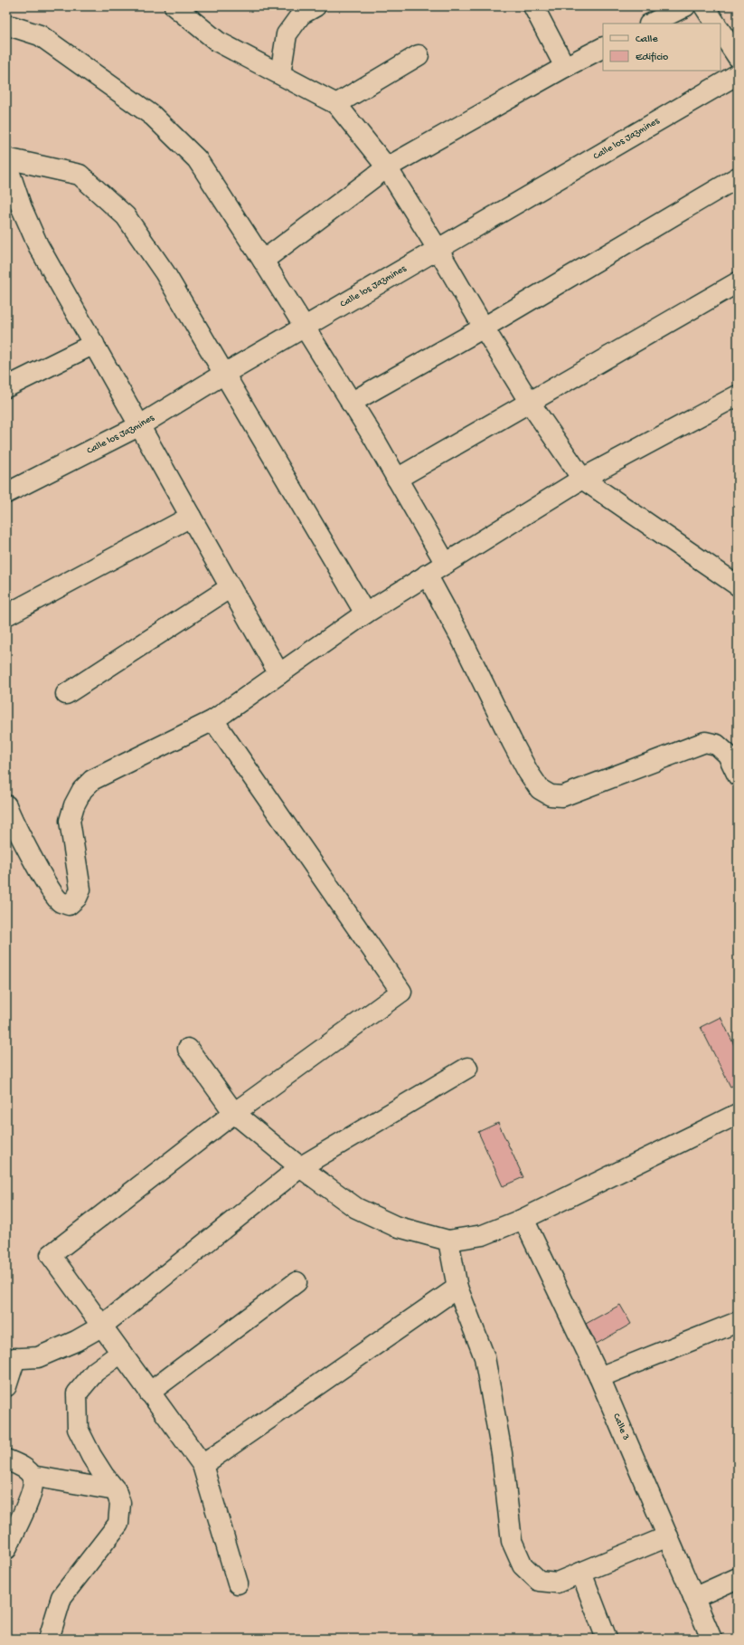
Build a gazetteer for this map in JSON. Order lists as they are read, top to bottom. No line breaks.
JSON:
{"streets":{"street":["Calle los Jazmines","Calle 3"]},"legend":["Calle","Edificio"]}
